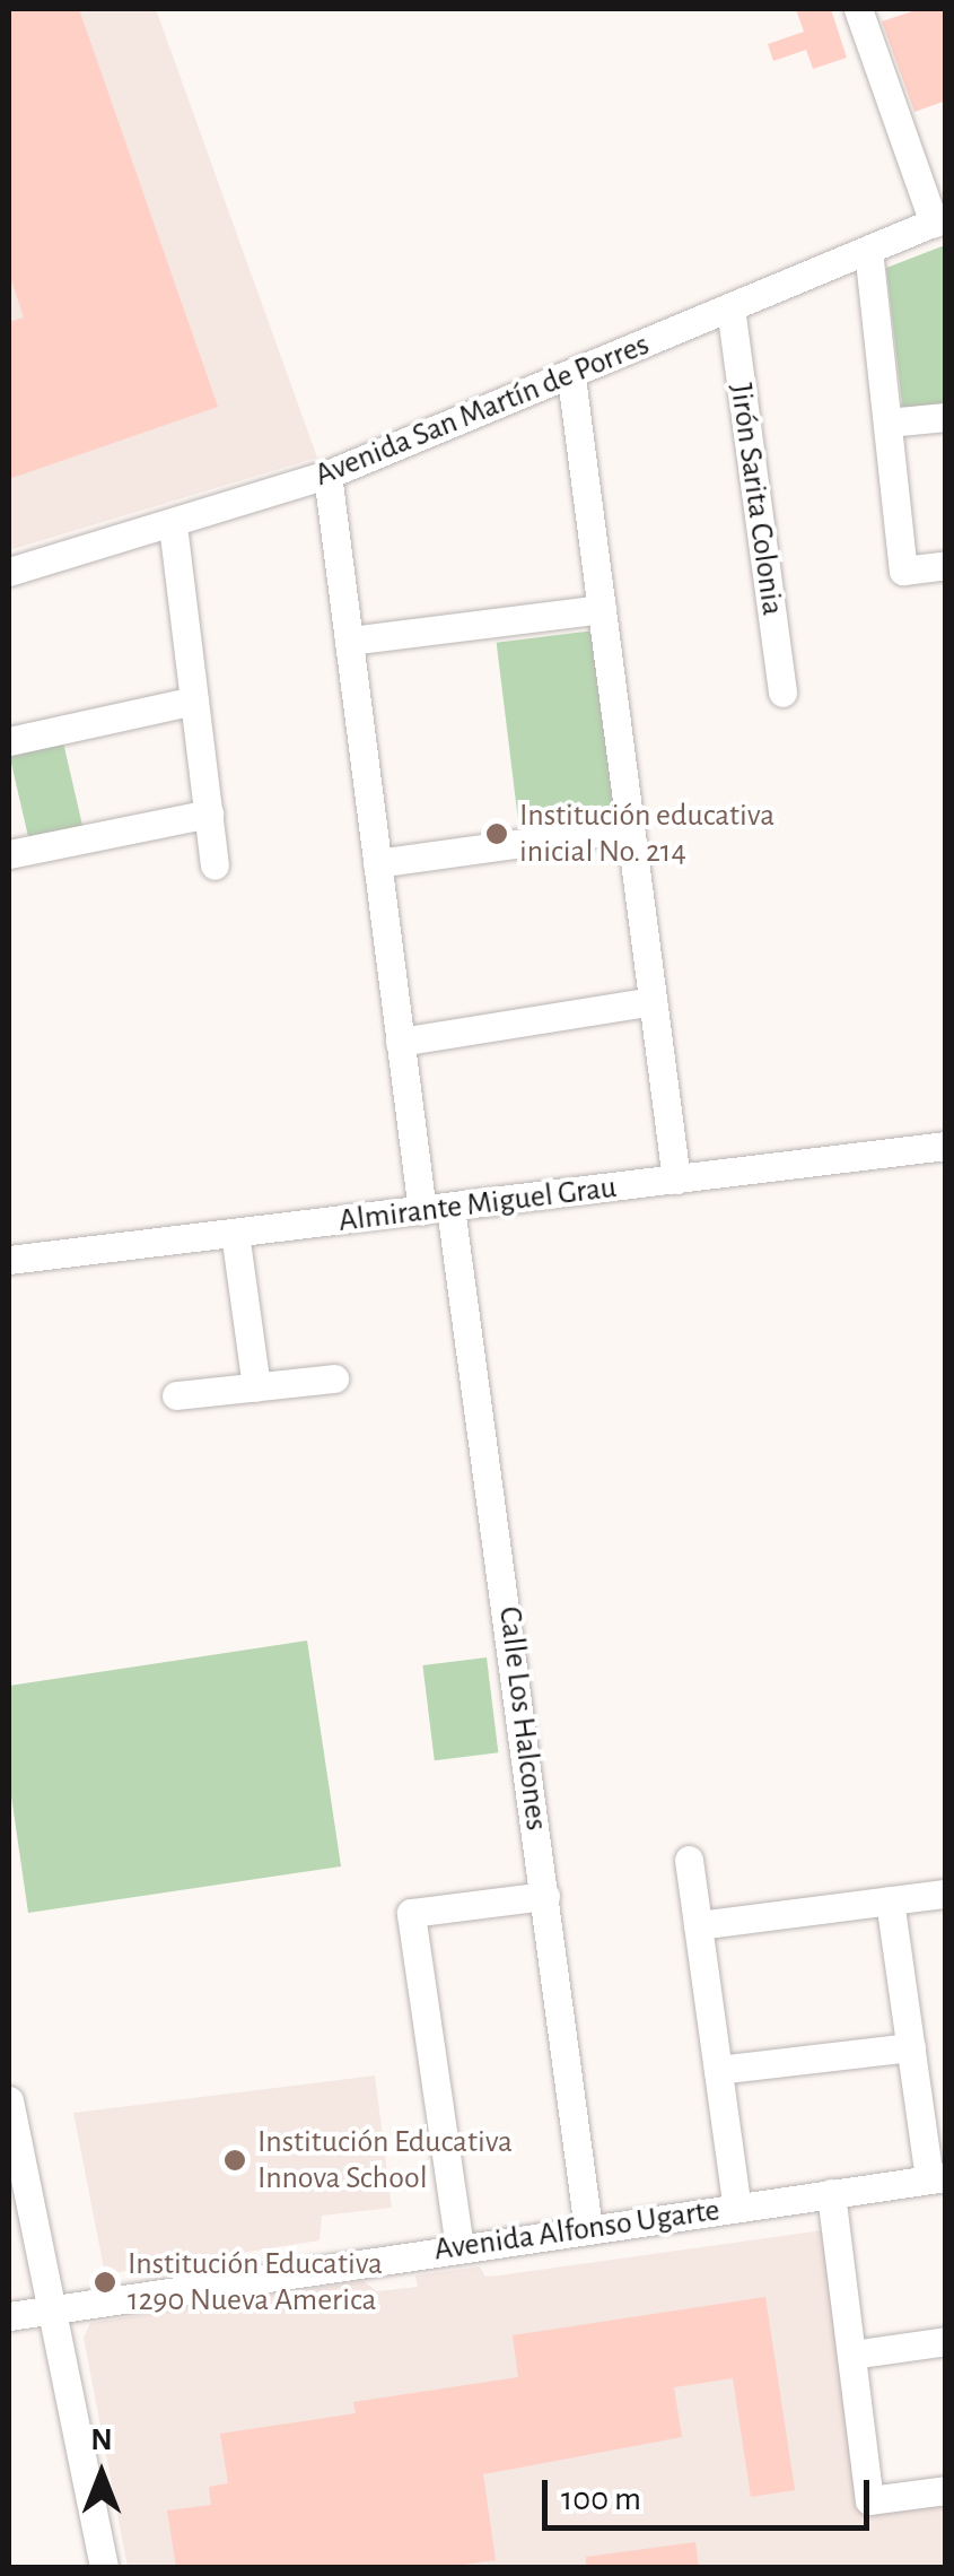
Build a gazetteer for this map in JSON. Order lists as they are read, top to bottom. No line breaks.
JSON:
{"streets":{"street":["Avenida San Martín de Porres","Jirón Sarita Colonia","Almirante Miguel Grau","Calle Los Halcones","Avenida Alfonso Ugarte"]},"crossings":[["Avenida San Martín de Porres","Jirón Sarita Colonia"],["Avenida San Martín de Porres","Calle Los Halcones"],["Almirante Miguel Grau","Calle Los Halcones"],["Calle Los Halcones","Avenida Alfonso Ugarte"]],"places":["Institución educativa inicial No. 214","Institución Educativa Innova School","Institución Educativa 1290 Nueva America"],"scale_bar":"100 m","north":"top"}
